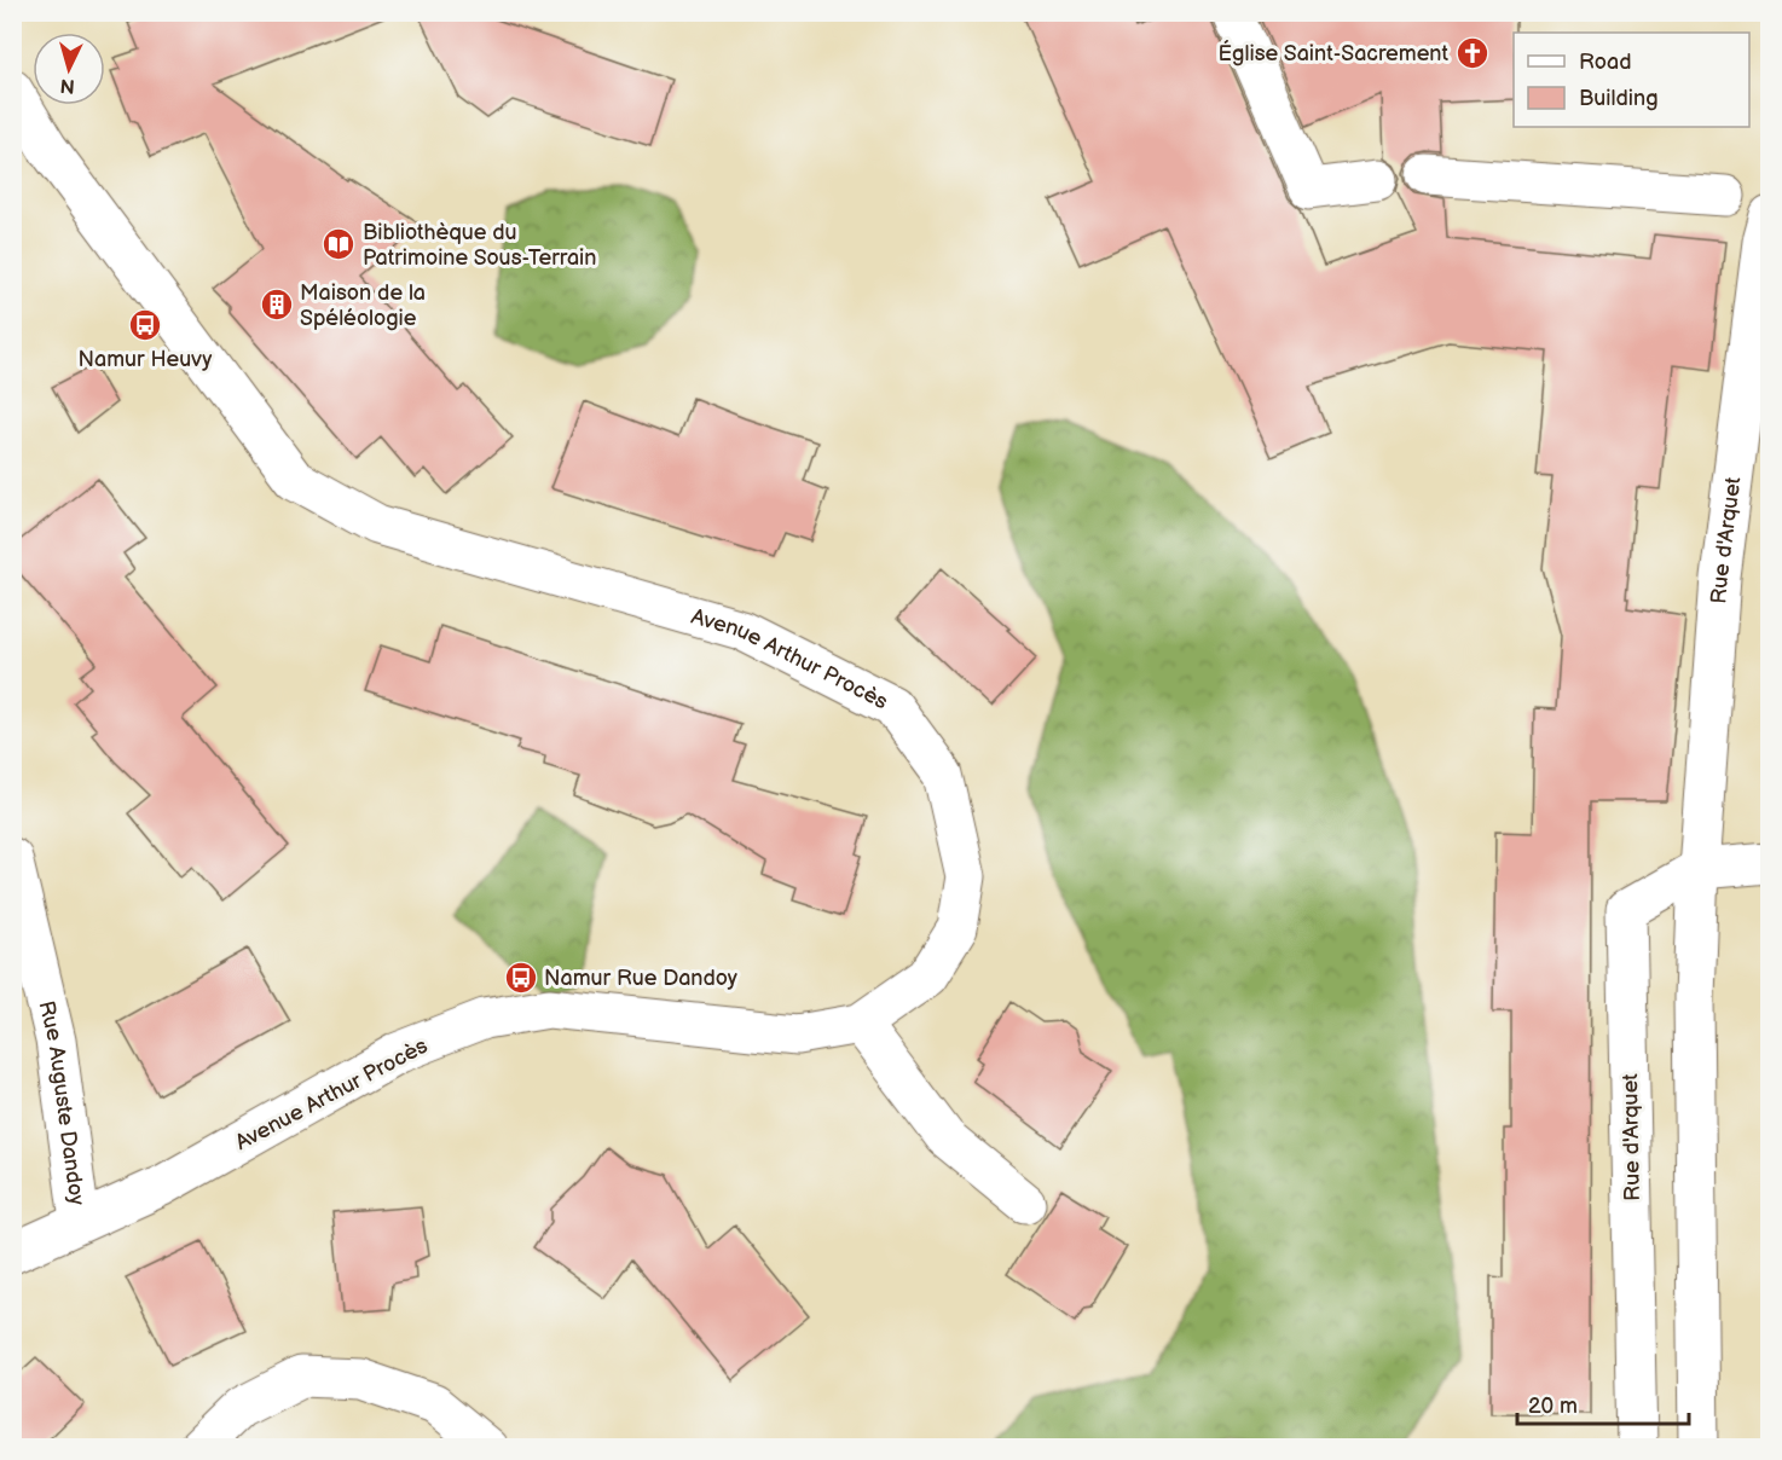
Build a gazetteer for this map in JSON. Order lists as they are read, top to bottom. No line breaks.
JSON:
{"streets":{"street":["Rue d'Arquet","Avenue Arthur Procès","Rue Auguste Dandoy"]},"crossings":[["Avenue Arthur Procès","Rue Auguste Dandoy"]],"places":{"church":["Église Saint-Sacrement"],"library":["Bibliothèque du Patrimoine Sous-Terrain"],"building":["Maison de la Spéléologie"],"bus stop":["Namur Heuvy","Namur Rue Dandoy"]},"legend":["Road","Building"],"scale_bar":"20 m","north":"bottom"}
